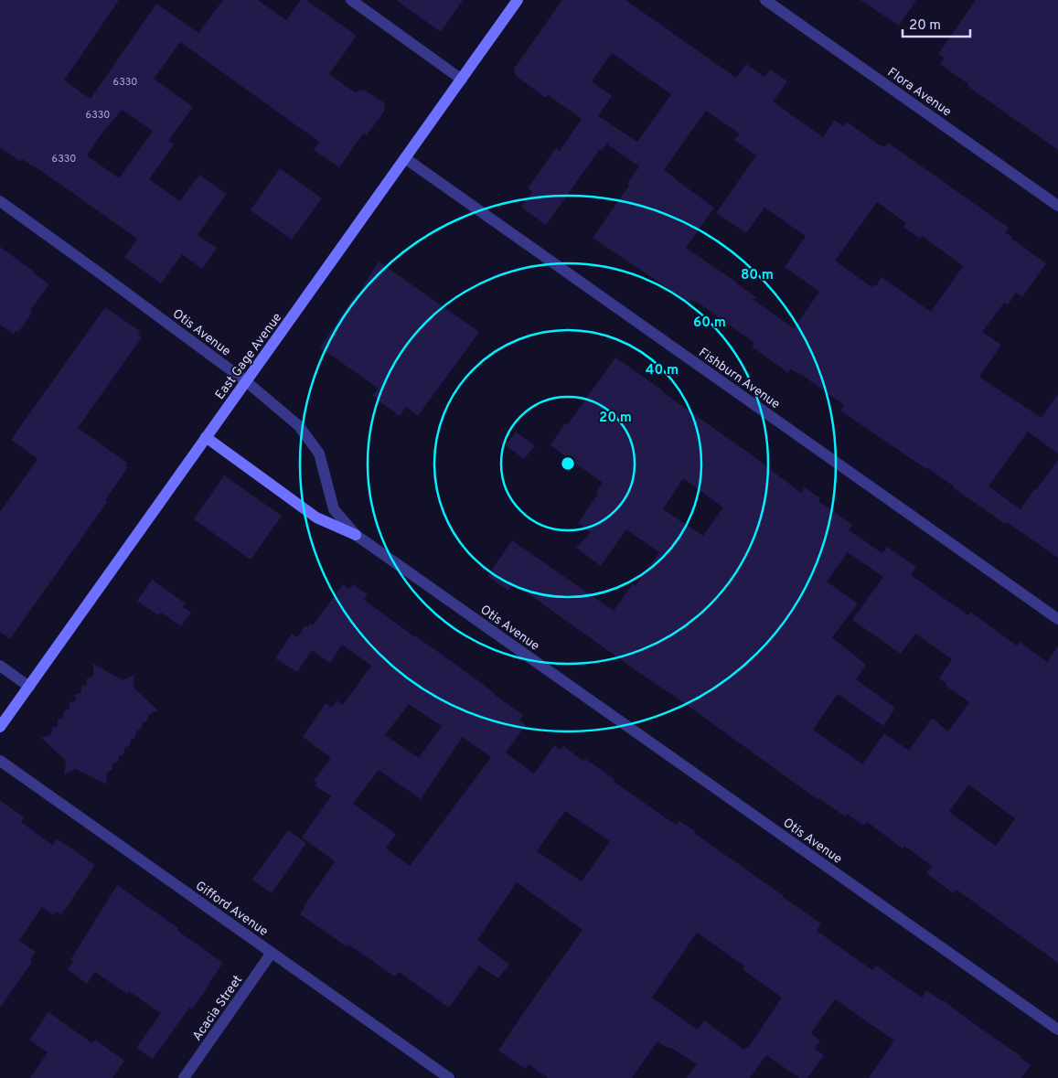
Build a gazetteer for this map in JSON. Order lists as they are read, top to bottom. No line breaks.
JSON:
{"streets":{"main road":["East Gage Avenue"],"street":["Flora Avenue","Otis Avenue","Fishburn Avenue","Gifford Avenue","Acacia Street"]},"crossings":[["Otis Avenue","East Gage Avenue"],["East Gage Avenue","Fishburn Avenue"],["Gifford Avenue","Acacia Street"]],"house_numbers":["6330","6330","6330"],"scale_bar":"20 m","rings":["80 m","60 m","40 m","20 m"]}
